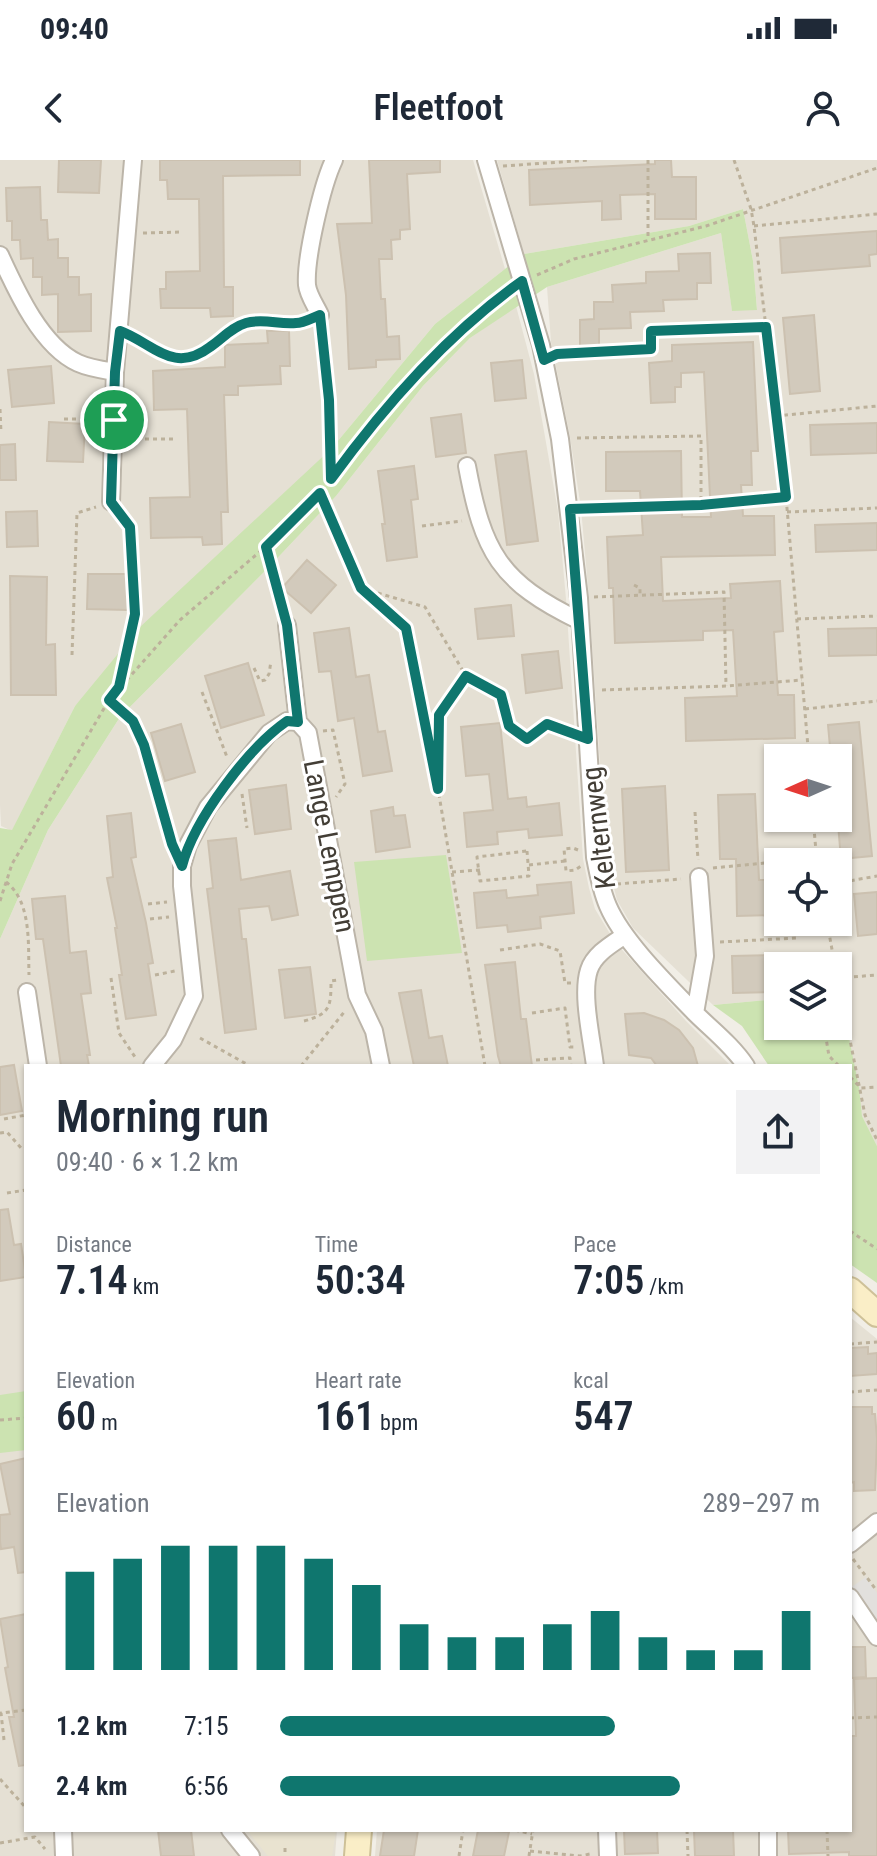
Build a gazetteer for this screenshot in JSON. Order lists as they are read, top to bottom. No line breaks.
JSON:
{"streets":{"street":["Kelternweg","Lange Lemppen"]},"north":"left","page":{"status":"09:40","header":"Fleetfoot","heading":["Morning run","09:40 · 6 × 1.2 km"],"stats":[["Distance","7.14 km"],["Time","50:34"],["Pace","7:05 /km"],["Elevation","60 m"],["Heart rate","161 bpm"],["kcal","547"]],"chart":["Elevation","289–297 m"],"list":[{"name":"1.2 km","note":"7:15"},{"name":"2.4 km","note":"6:56"}]}}
